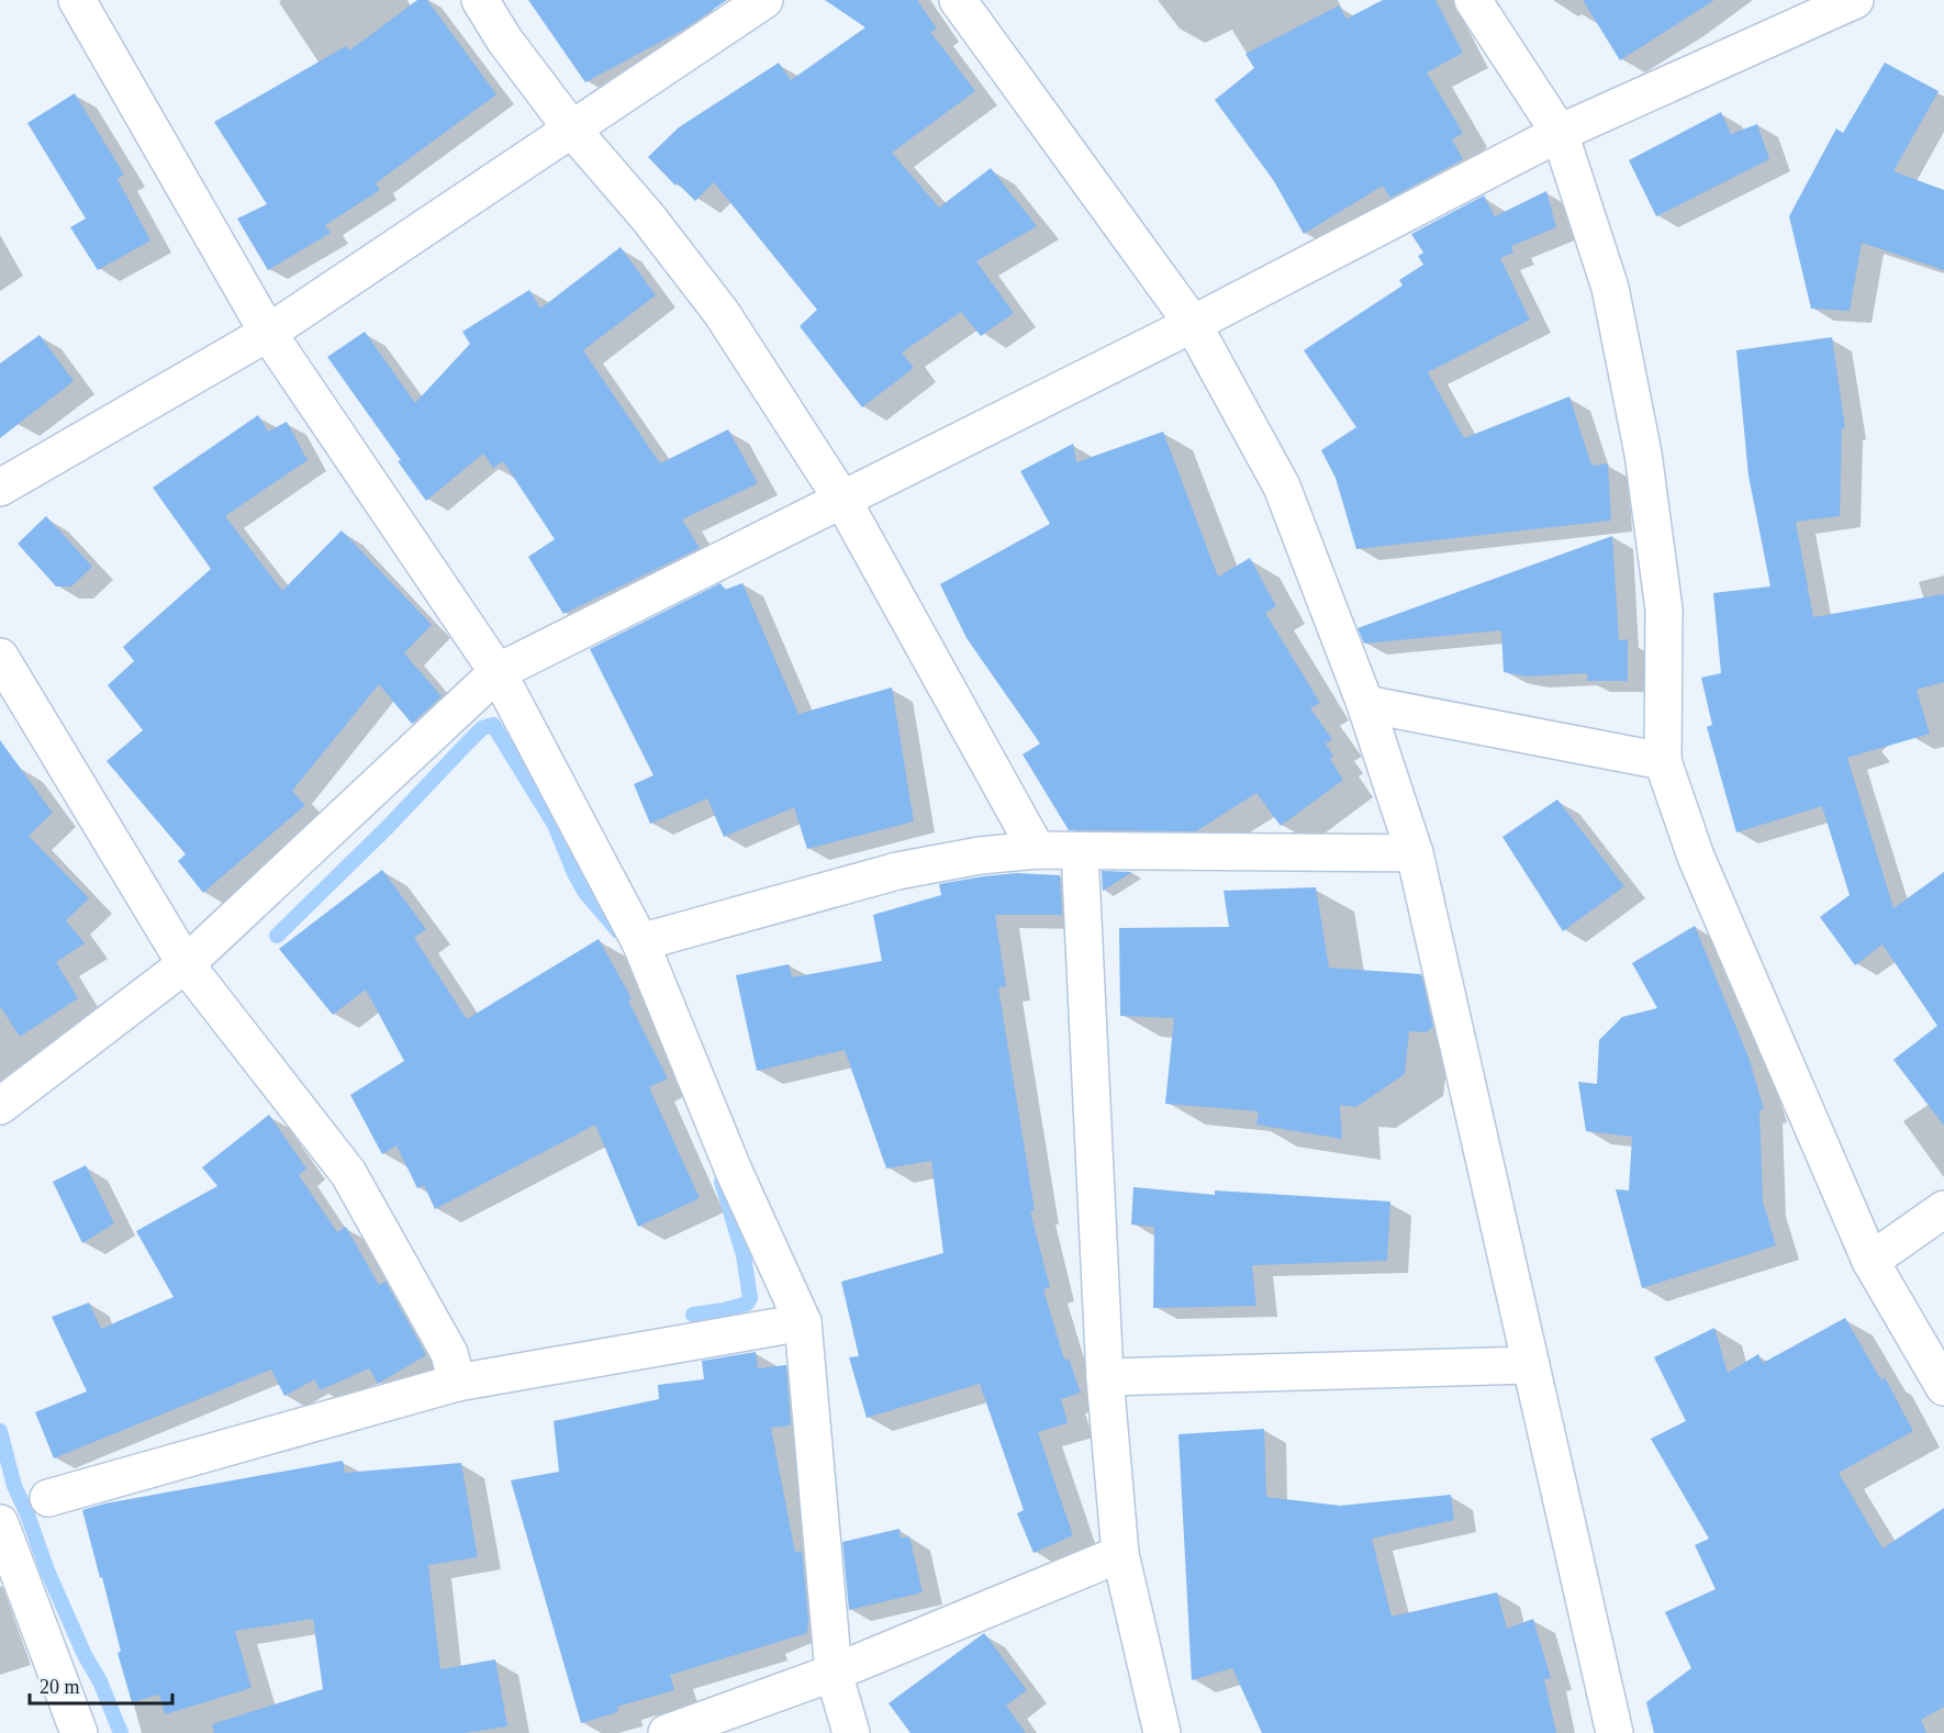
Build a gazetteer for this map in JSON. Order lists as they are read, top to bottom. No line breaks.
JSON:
{"scale_bar":"20 m"}
